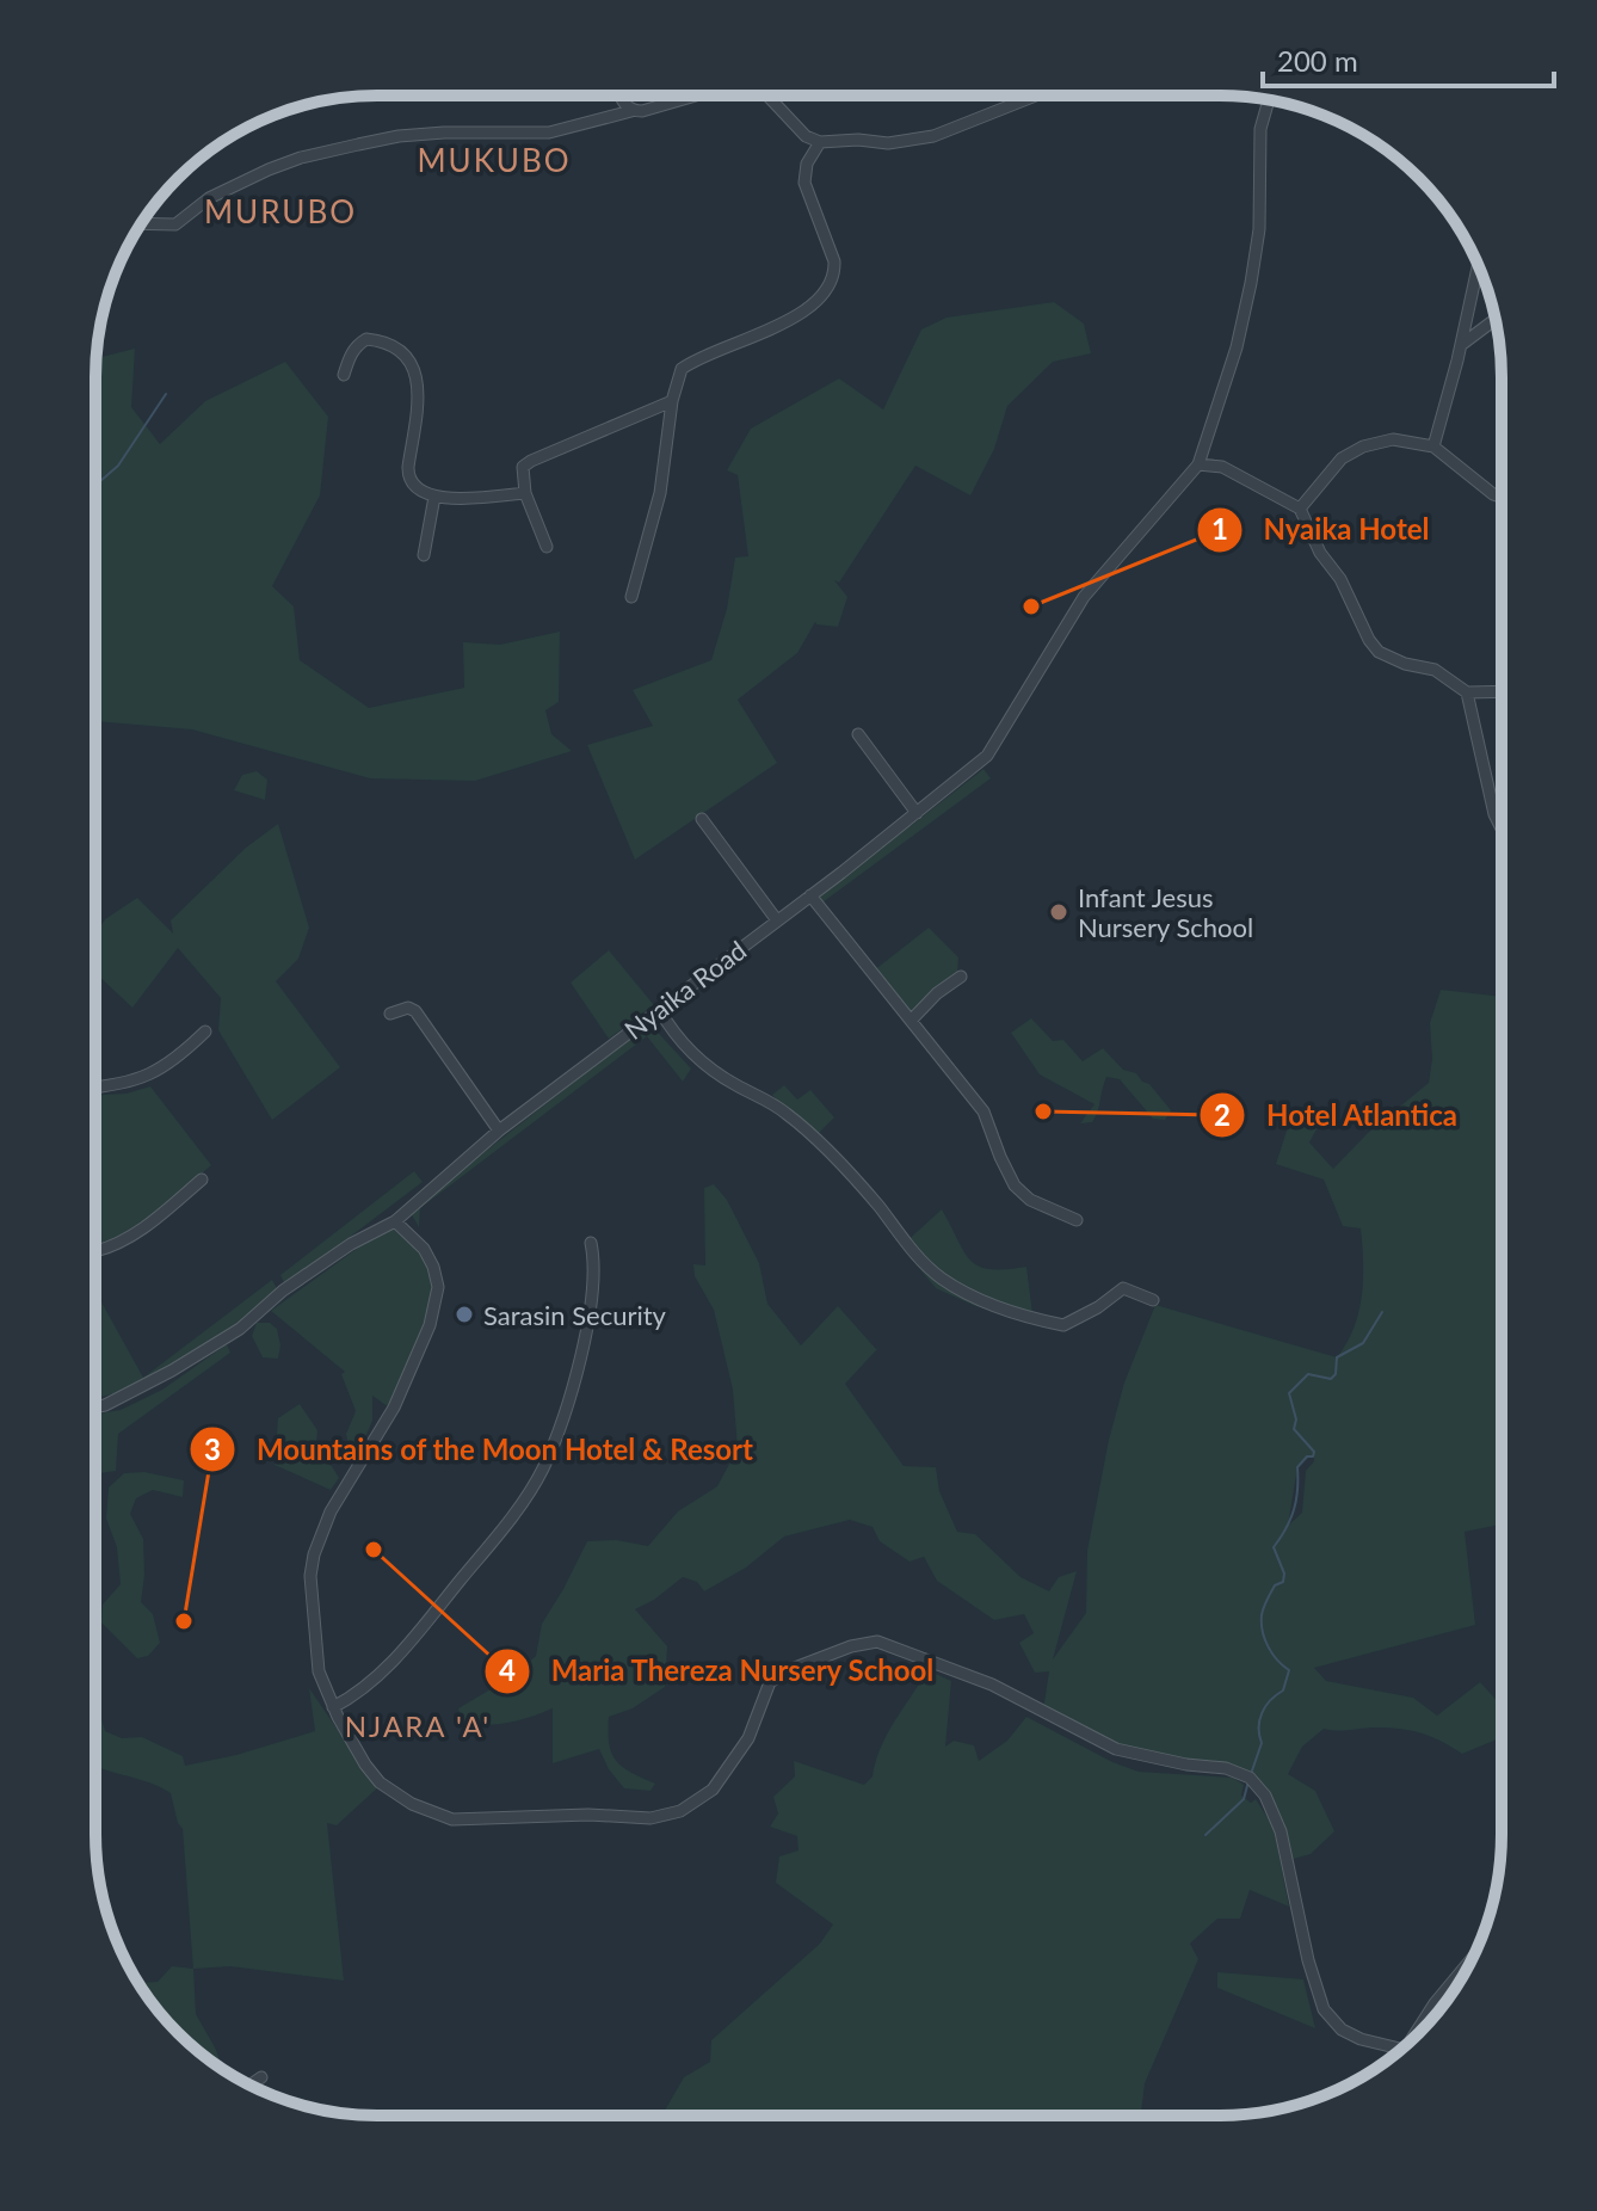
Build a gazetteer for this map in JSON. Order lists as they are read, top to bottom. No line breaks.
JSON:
{"streets":{"street":["Nyaika Road"]},"districts":["MUKUBO","MURUBO","NJARA 'A'"],"places":["Nyaika Hotel","Infant Jesus Nursery School","Hotel Atlantica","Sarasin Security","Maria Thereza Nursery School","Mountains of the Moon Hotel & Resort"],"scale_bar":"200 m"}
